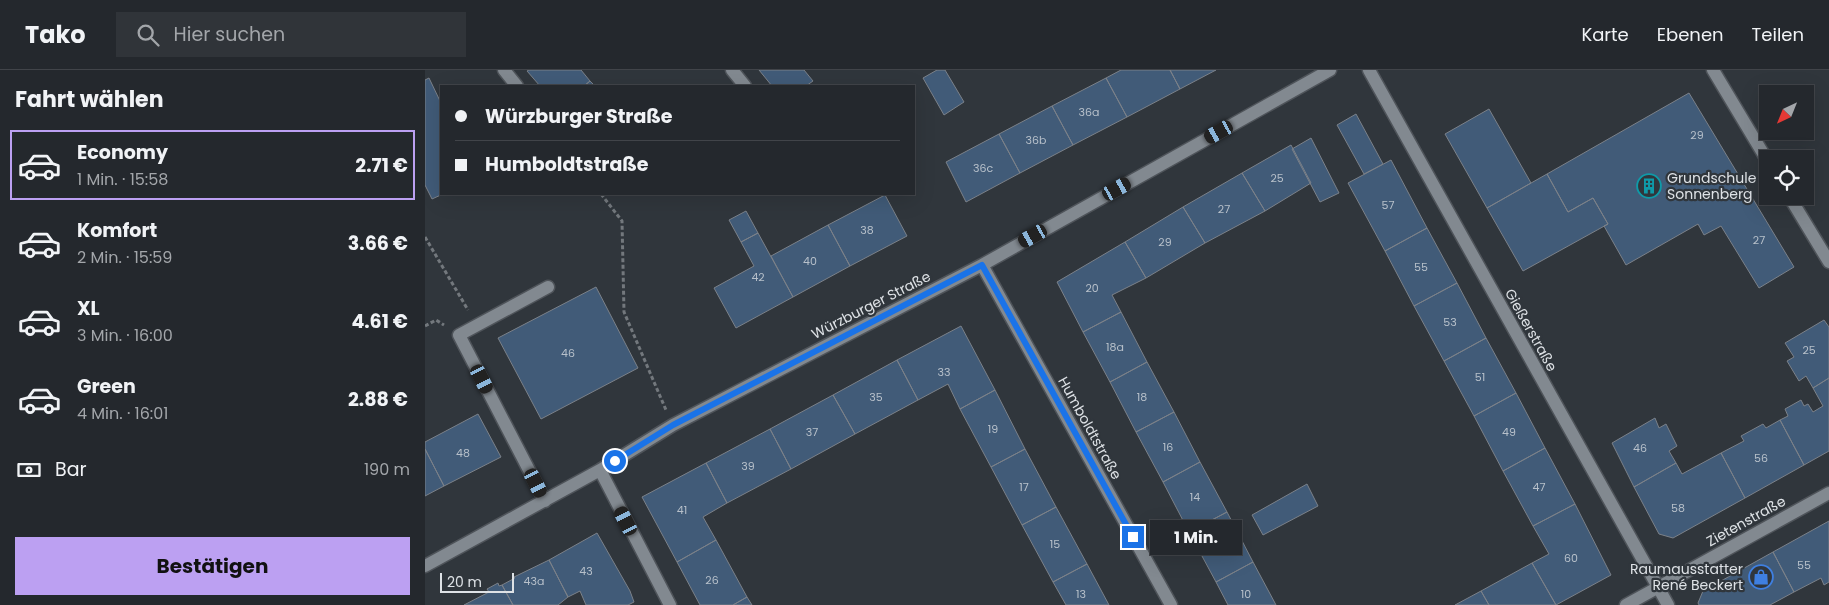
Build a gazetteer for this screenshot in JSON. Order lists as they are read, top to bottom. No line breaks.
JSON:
{"streets":{"street":["Würzburger Straße","Gießerstraße","Humboldtstraße","Zietenstraße"]},"crossings":[["Würzburger Straße","Humboldtstraße"],["Gießerstraße","Zietenstraße"]],"places":{"building":["Grundschule Sonnenberg"],"shop":["Raumausstatter René Beckert"]},"house_numbers":["36a","29","36b","36c","25","57","27","38","27","29","40","55","42","20","53","18a","25","46","33","51","35","18","19","37","49","16","46","48","56","39","17","47","14","58","41","15","60","55","43","26","43a","13","10"],"scale_bar":"20 m","north":"bottom left","page":{"header":"Tako","search":"Hier suchen","nav":["Karte","Ebenen","Teilen"],"heading":"Fahrt wählen","banner":["Würzburger Straße","Humboldtstraße"],"list":[{"name":"Economy","note":"1 Min. · 15:58","value":"2.71 €"},{"name":"Komfort","note":"2 Min. · 15:59","value":"3.66 €"},{"name":"XL","note":"3 Min. · 16:00","value":"4.61 €"},{"name":"Green","note":"4 Min. · 16:01","value":"2.88 €"}],"pay":["Bar","190 m"],"bubble":"1 Min.","buttons":"Bestätigen","scale":"20 m"}}
